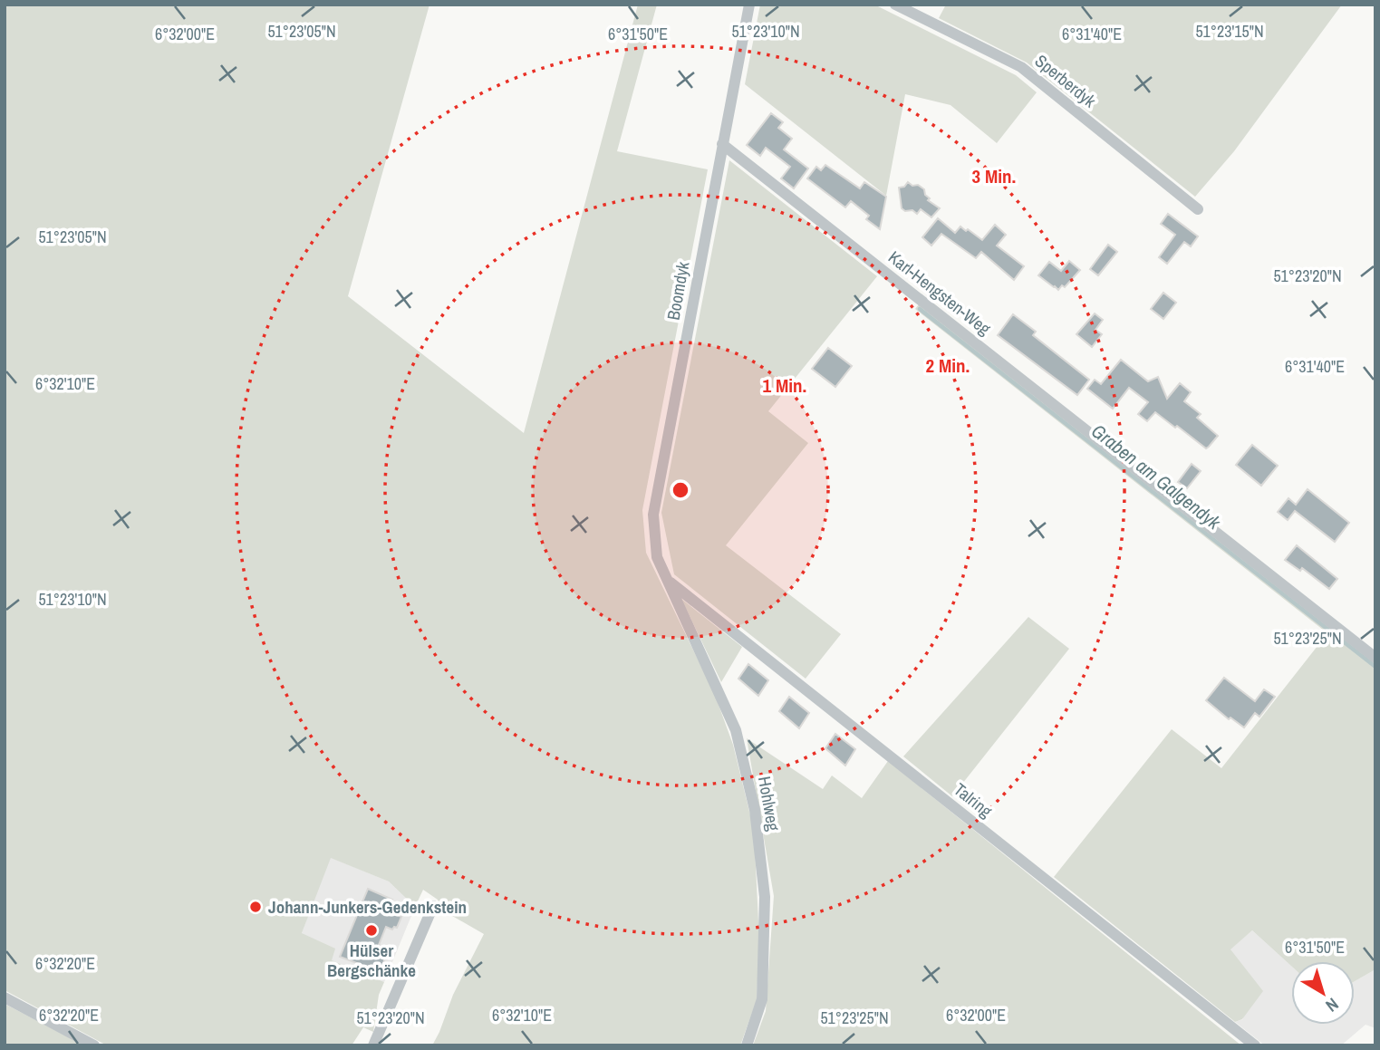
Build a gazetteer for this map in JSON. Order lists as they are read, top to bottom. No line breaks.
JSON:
{"streets":{"street":["Sperberdyk","Boomdyk","Karl-Hengsten-Weg","Talring","Hohlweg"]},"crossings":[["Boomdyk","Karl-Hengsten-Weg"],["Boomdyk","Talring"],["Boomdyk","Hohlweg"],["Talring","Hohlweg"]],"water":["Graben am Galgendyk"],"places":["Johann-Junkers-Gedenkstein","Hülser Bergschänke"],"north":"bottom right","coordinates":["51°23'05\"N","51°23'10\"N","51°23'15\"N","6°32'00\"E","6°31'50\"E","6°31'40\"E","51°23'20\"N","6°32'10\"E","51°23'25\"N","6°32'20\"E"],"rings":["3 Min.","2 Min.","1 Min."]}
